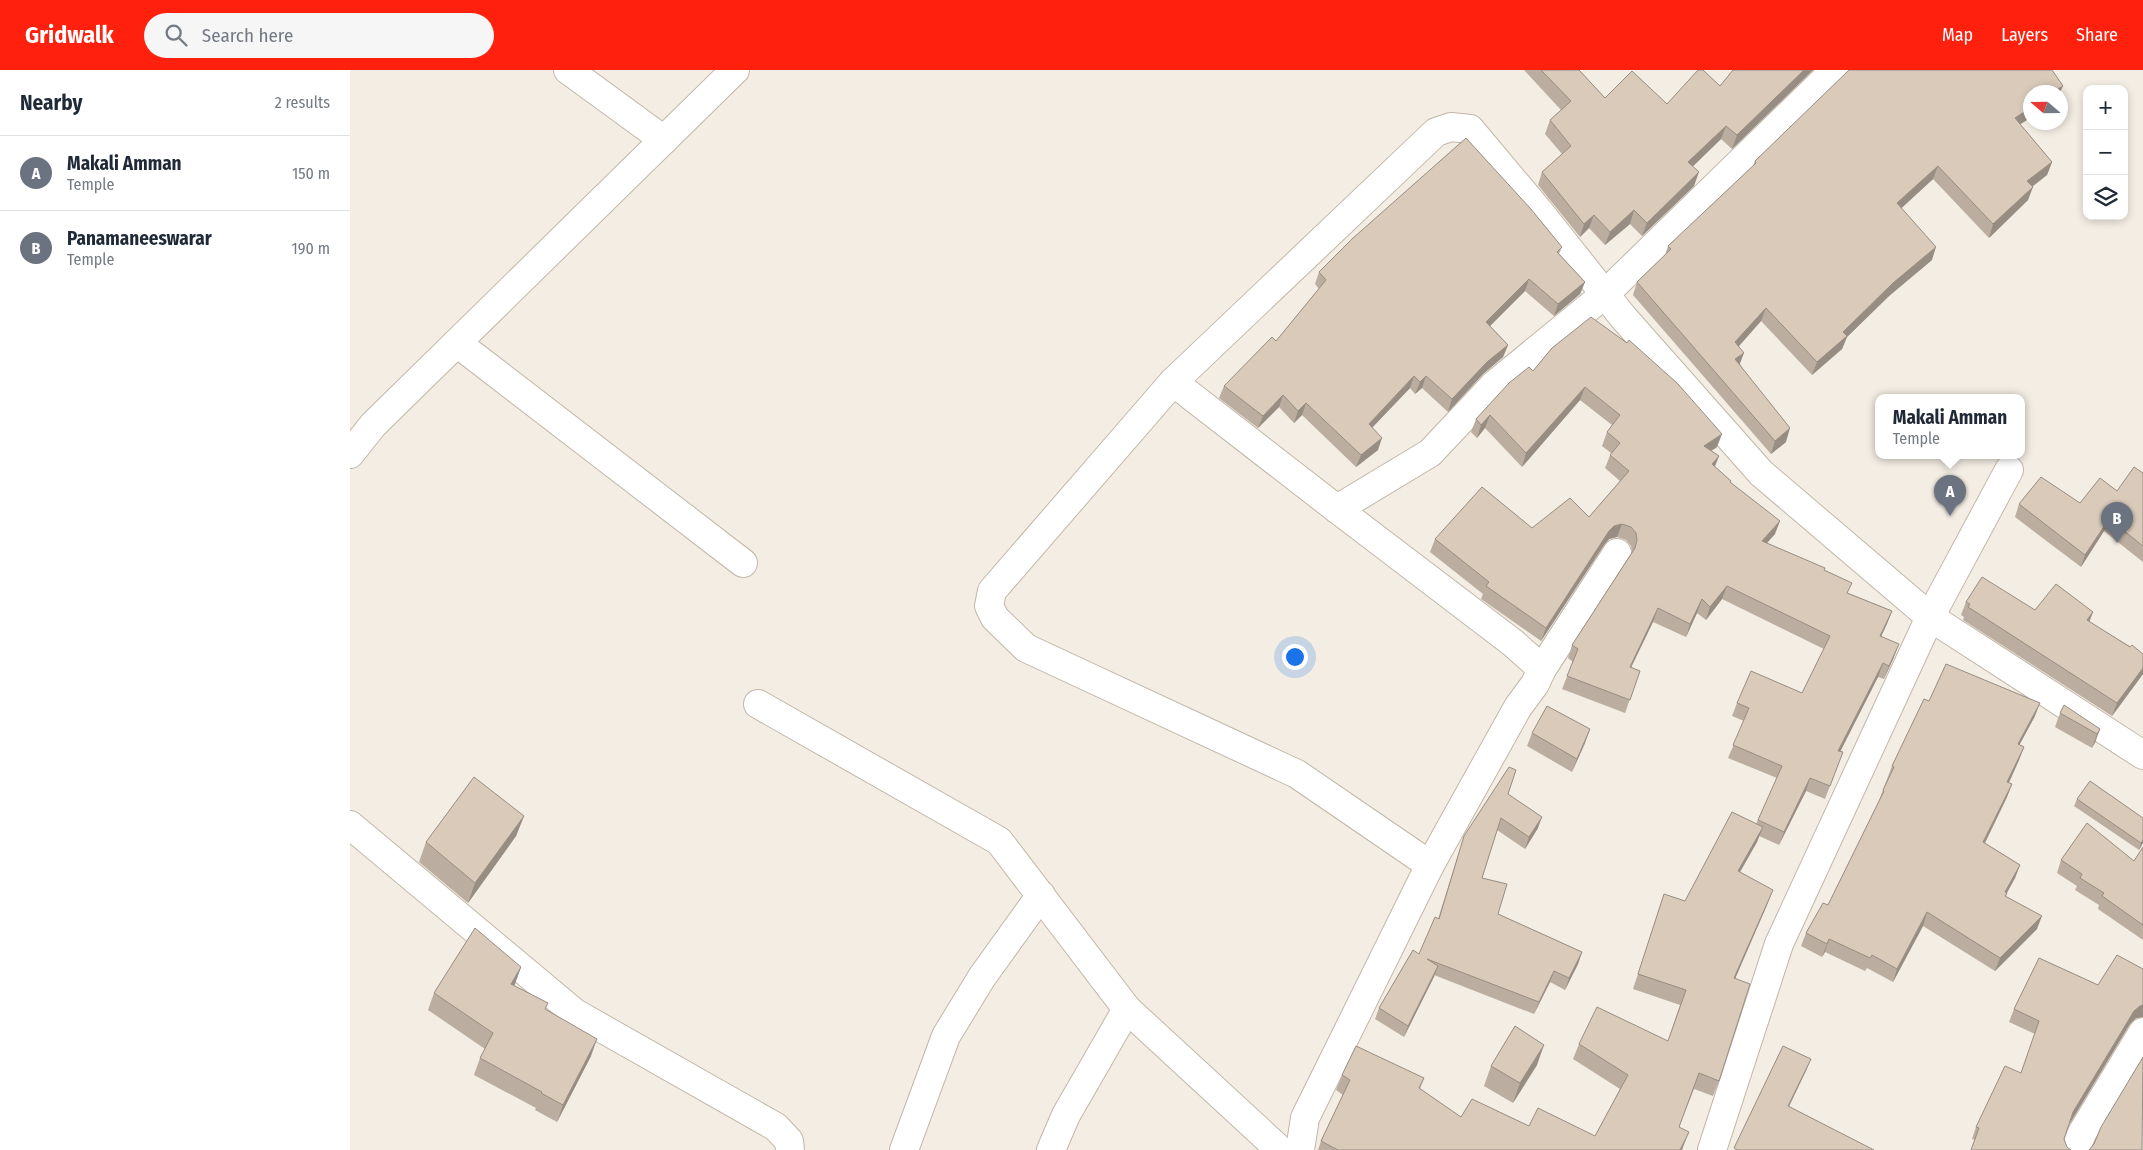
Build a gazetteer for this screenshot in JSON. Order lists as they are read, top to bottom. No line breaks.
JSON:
{"north":"left","page":{"header":"Gridwalk","search":"Search here","nav":["Map","Layers","Share"],"heading":["Nearby","2 results"],"map_buttons":["+","−"],"list":[{"mark":"A","name":"Makali Amman","note":"Temple","value":"150 m"},{"mark":"B","name":"Panamaneeswarar","note":"Temple","value":"190 m"}],"popup":["Makali Amman","Temple"],"pins":["A","B"]}}
